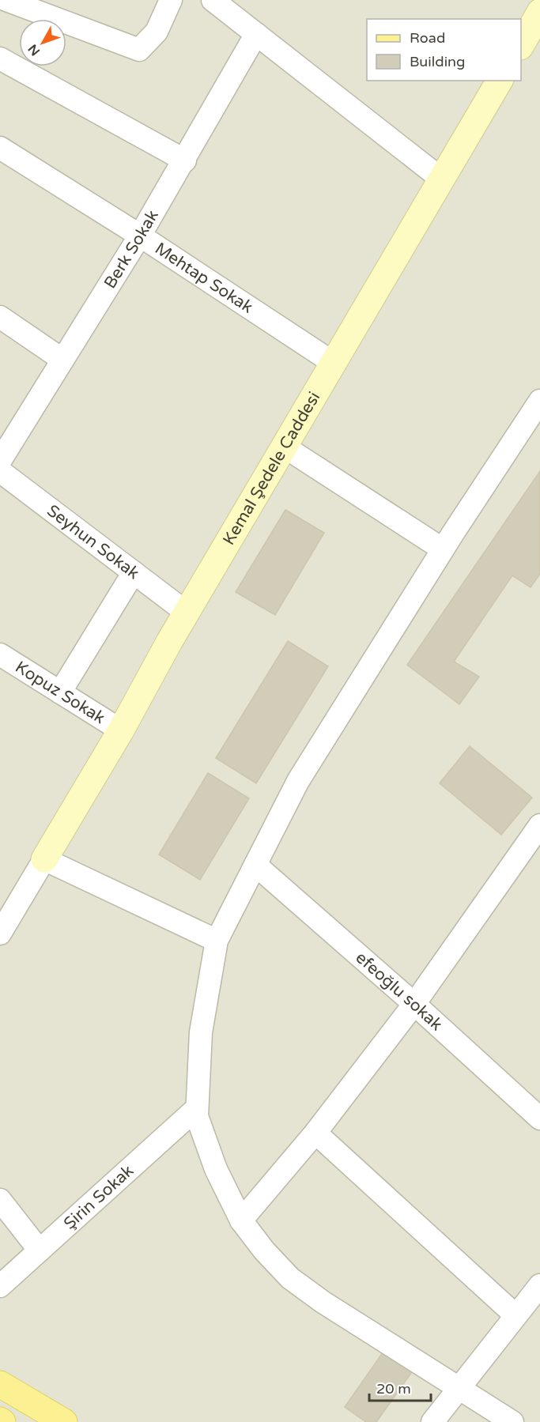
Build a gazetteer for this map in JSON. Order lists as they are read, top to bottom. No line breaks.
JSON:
{"streets":{"street":["Berk Sokak","Mehtap Sokak","Kemal Şedele Caddesi","Seyhun Sokak","Kopuz Sokak","efeoğlu sokak","Şirin Sokak"]},"crossings":[["Berk Sokak","Mehtap Sokak"],["Mehtap Sokak","Kemal Şedele Caddesi"],["Kemal Şedele Caddesi","Seyhun Sokak"],["Kemal Şedele Caddesi","Kopuz Sokak"]],"legend":["Road","Building"],"scale_bar":"20 m","north":"bottom left"}
